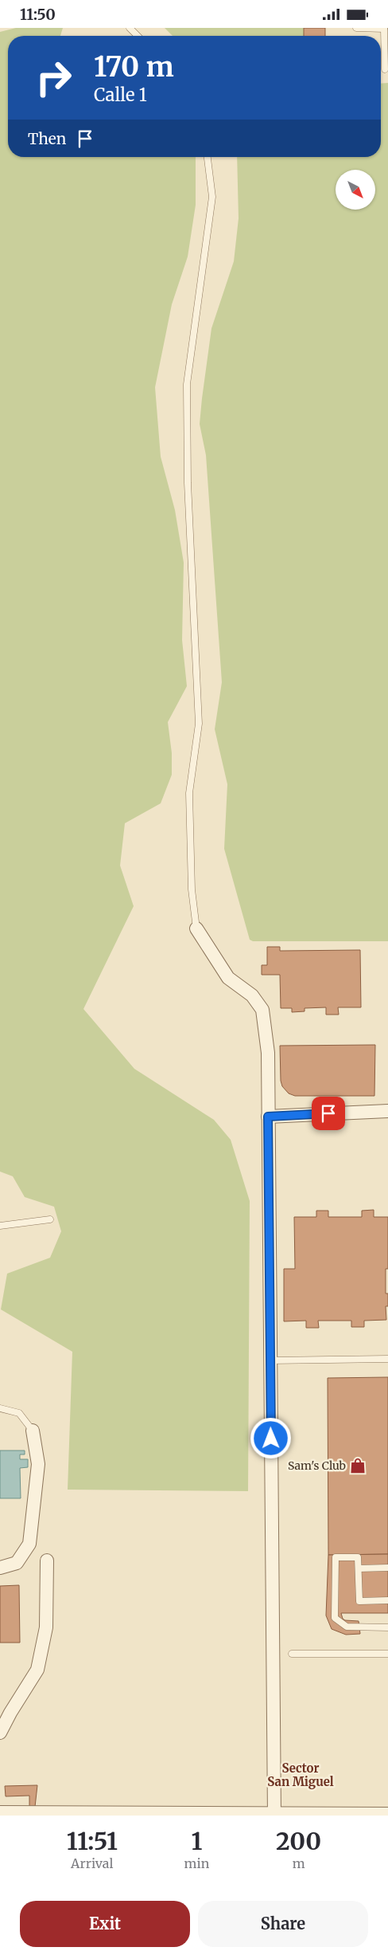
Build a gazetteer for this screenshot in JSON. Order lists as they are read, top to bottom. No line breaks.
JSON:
{"districts":["Sector San Miguel"],"places":{"shop":["Sam's Club"]},"north":"bottom right","page":{"status":"11:50","turn":["170 m","Calle 1"],"then":"Then","eta":["11:51","Arrival","1","min","200","m"],"buttons":["Exit","Share"]}}
